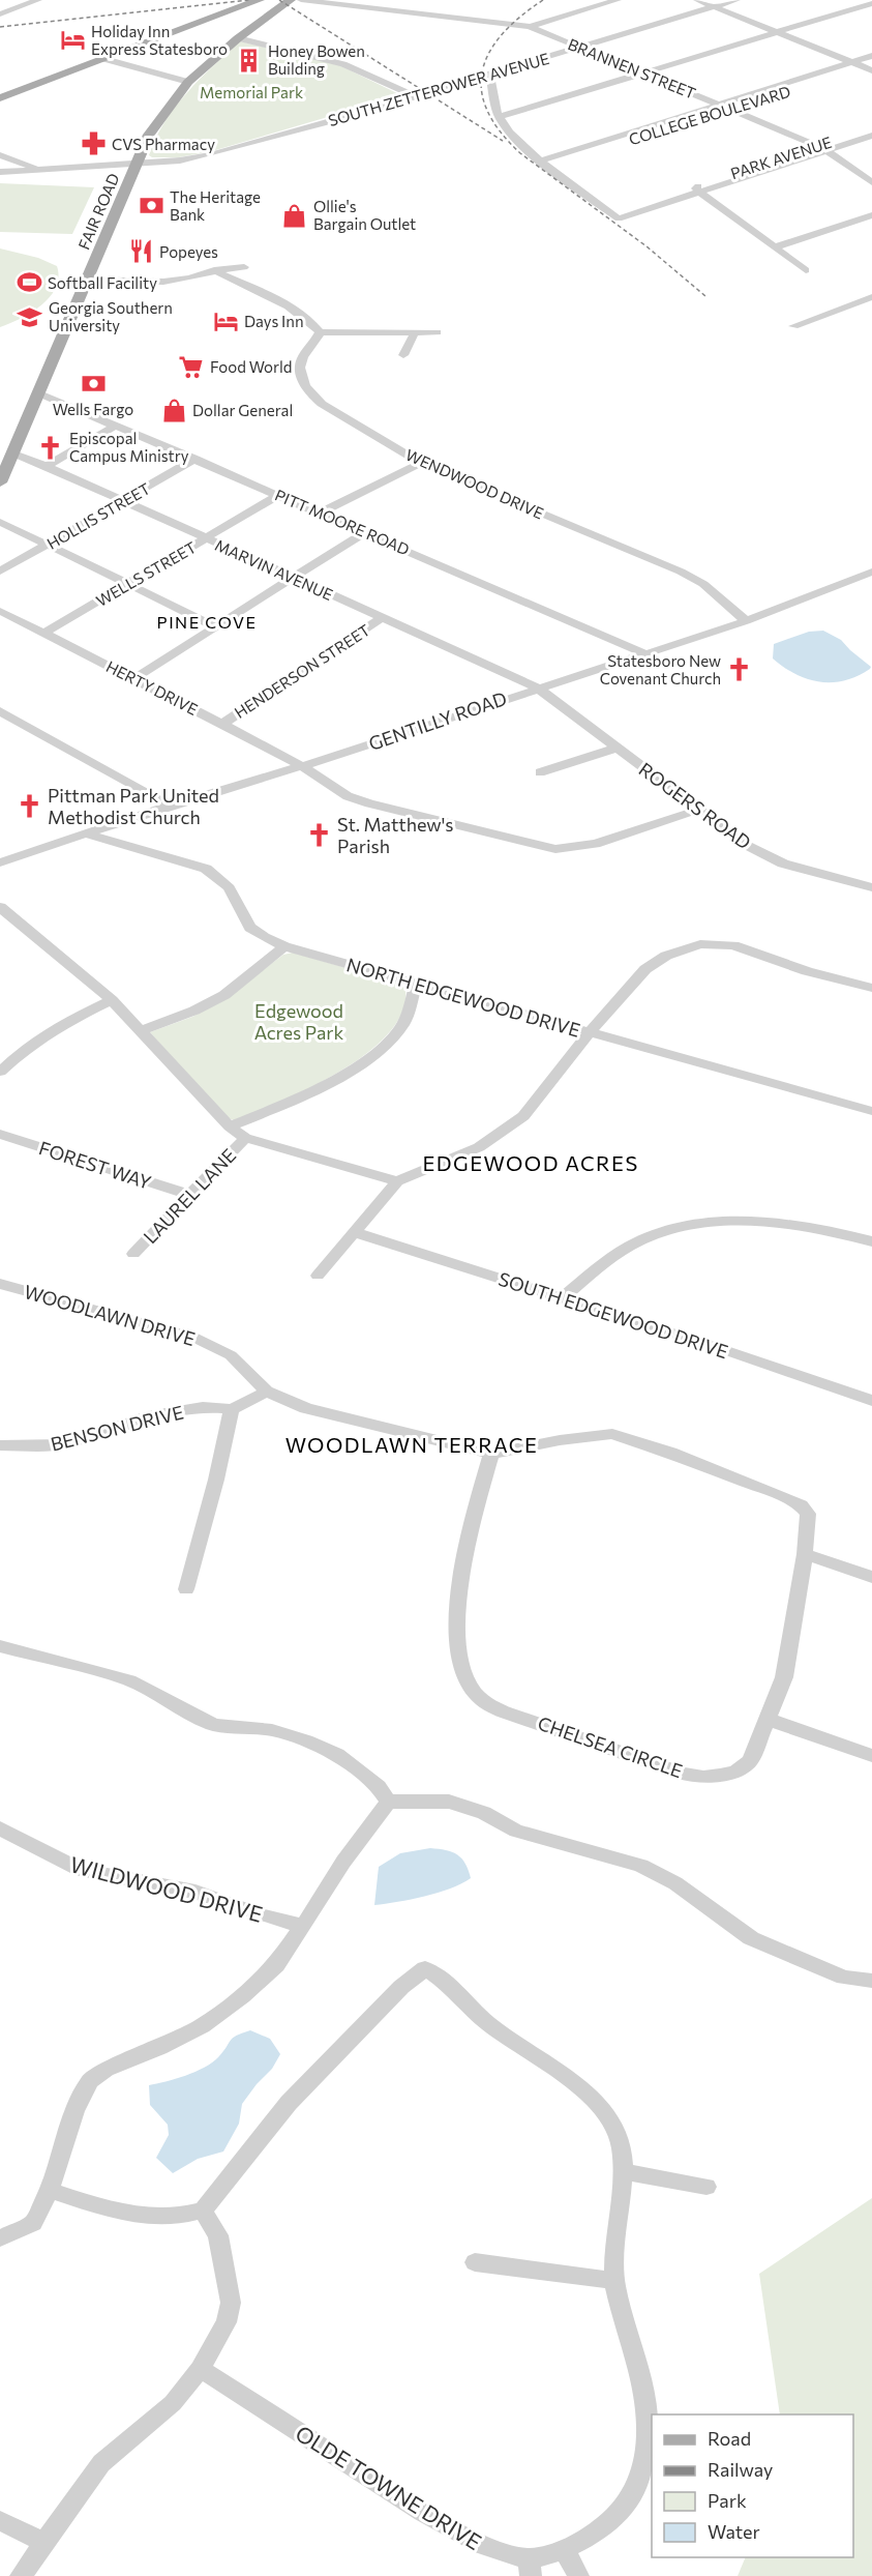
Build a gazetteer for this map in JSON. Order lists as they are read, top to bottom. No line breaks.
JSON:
{"streets":{"main road":["FAIR ROAD"],"street":["BRANNEN STREET","SOUTH ZETTEROWER AVENUE","COLLEGE BOULEVARD","PARK AVENUE","WENDWOOD DRIVE","HOLLIS STREET","PITT MOORE ROAD","MARVIN AVENUE","WELLS STREET","HENDERSON STREET","HERTY DRIVE","GENTILLY ROAD","ROGERS ROAD","NORTH EDGEWOOD DRIVE","FOREST WAY","LAUREL LANE","WOODLAWN DRIVE","SOUTH EDGEWOOD DRIVE","BENSON DRIVE","CHELSEA CIRCLE","WILDWOOD DRIVE","OLDE TOWNE DRIVE"]},"crossings":[["BRANNEN STREET","SOUTH ZETTEROWER AVENUE"],["BRANNEN STREET","COLLEGE BOULEVARD"],["BRANNEN STREET","PARK AVENUE"],["SOUTH ZETTEROWER AVENUE","FAIR ROAD"],["COLLEGE BOULEVARD","PARK AVENUE"],["FAIR ROAD","PITT MOORE ROAD"],["FAIR ROAD","MARVIN AVENUE"],["WENDWOOD DRIVE","GENTILLY ROAD"],["HOLLIS STREET","PITT MOORE ROAD"],["HOLLIS STREET","MARVIN AVENUE"],["PITT MOORE ROAD","WELLS STREET"],["PITT MOORE ROAD","GENTILLY ROAD"],["MARVIN AVENUE","WELLS STREET"],["MARVIN AVENUE","HENDERSON STREET"],["MARVIN AVENUE","GENTILLY ROAD"],["MARVIN AVENUE","ROGERS ROAD"],["WELLS STREET","HERTY DRIVE"],["HENDERSON STREET","HERTY DRIVE"],["HERTY DRIVE","GENTILLY ROAD"],["HERTY DRIVE","ROGERS ROAD"],["GENTILLY ROAD","ROGERS ROAD"],["GENTILLY ROAD","NORTH EDGEWOOD DRIVE"],["FOREST WAY","LAUREL LANE"],["WOODLAWN DRIVE","BENSON DRIVE"],["WOODLAWN DRIVE","CHELSEA CIRCLE"]],"districts":["PINE COVE","EDGEWOOD ACRES","WOODLAWN TERRACE"],"parks":["Memorial Park","Edgewood Acres Park"],"places":{"hotel":["Holiday Inn Express Statesboro","Days Inn"],"building":["Honey Bowen Building"],"pharmacy":["CVS Pharmacy"],"bank":["The Heritage Bank","Wells Fargo"],"shop":["Ollie's Bargain Outlet","Dollar General"],"restaurant":["Popeyes"],"sports":["Softball Facility"],"school or university":["Georgia Southern University"],"supermarket":["Food World"],"church":["Episcopal Campus Ministry","Statesboro New Covenant Church","Pittman Park United Methodist Church","St. Matthew's Parish"]},"legend":["Road","Railway","Park","Water"]}
